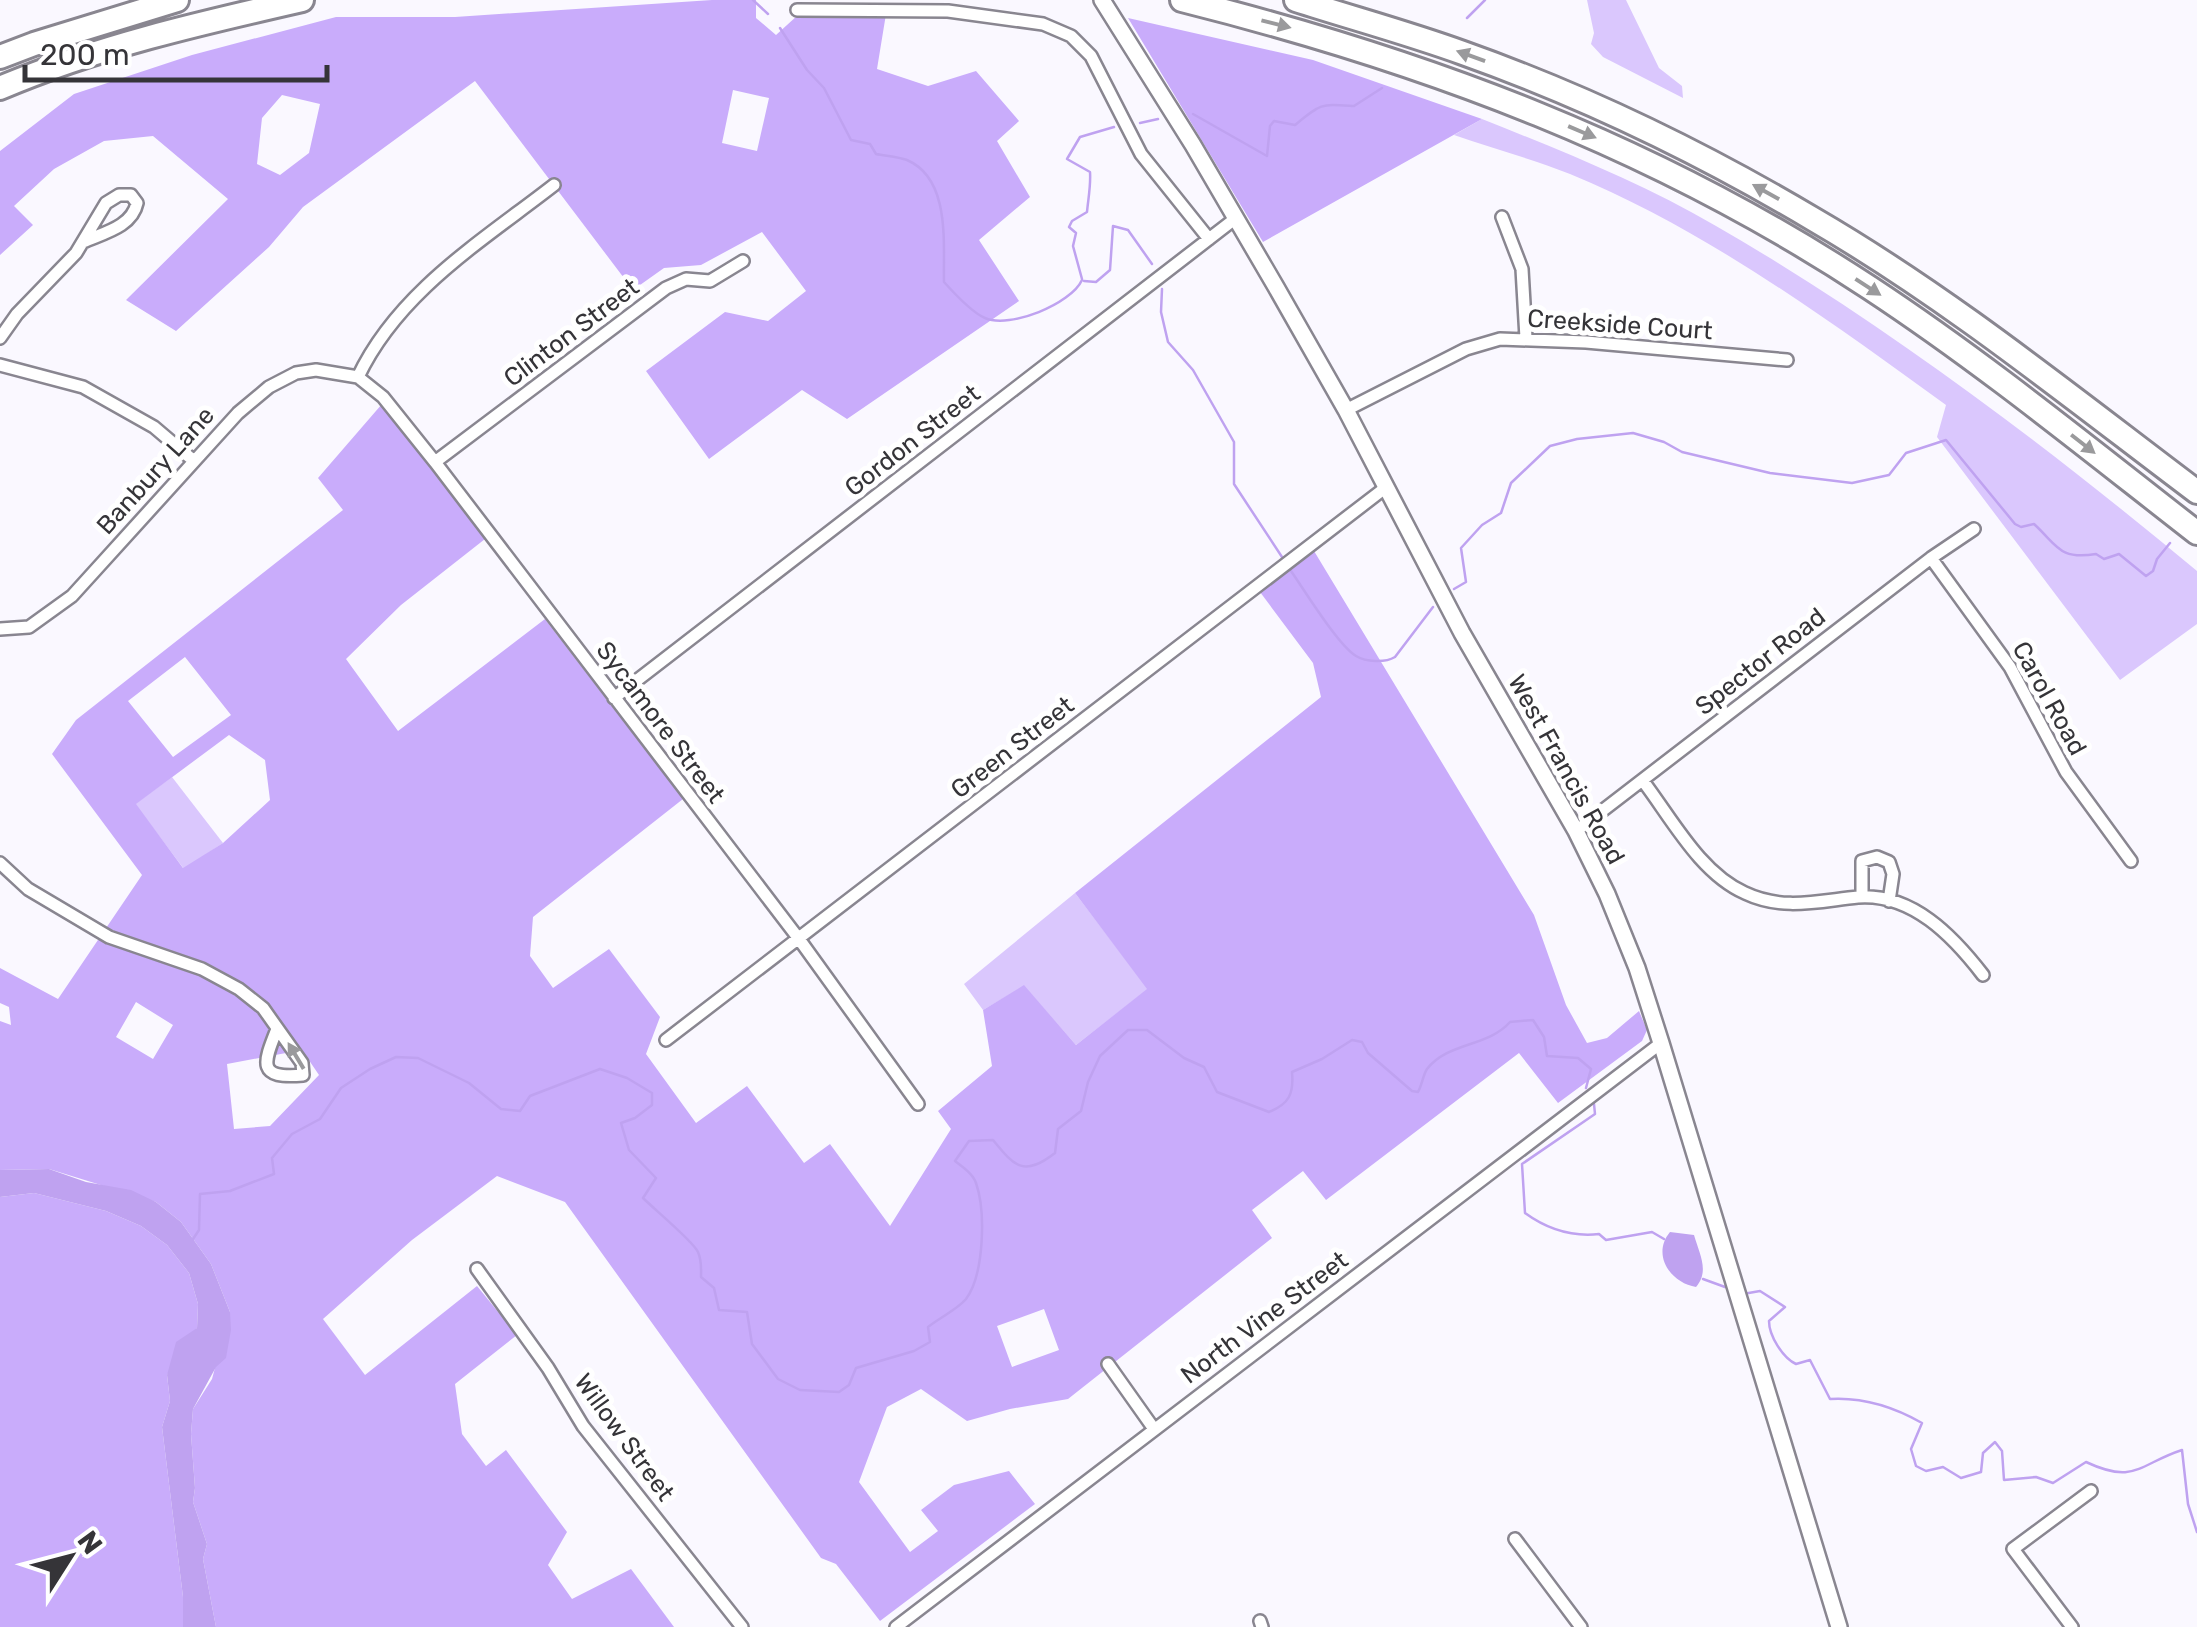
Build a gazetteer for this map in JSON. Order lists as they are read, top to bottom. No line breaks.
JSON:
{"streets":{"street":["Creekside Court","Clinton Street","Gordon Street","Banbury Lane","Spector Road","Carol Road","Sycamore Street","Green Street","West Francis Road","North Vine Street","Willow Street"]},"crossings":[["Creekside Court","West Francis Road"],["Clinton Street","Sycamore Street"],["Gordon Street","Sycamore Street"],["Gordon Street","West Francis Road"],["Banbury Lane","Sycamore Street"],["Spector Road","Carol Road"],["Spector Road","West Francis Road"],["Sycamore Street","Green Street"],["Green Street","West Francis Road"],["West Francis Road","North Vine Street"]],"scale_bar":"200 m","north":"top right"}
